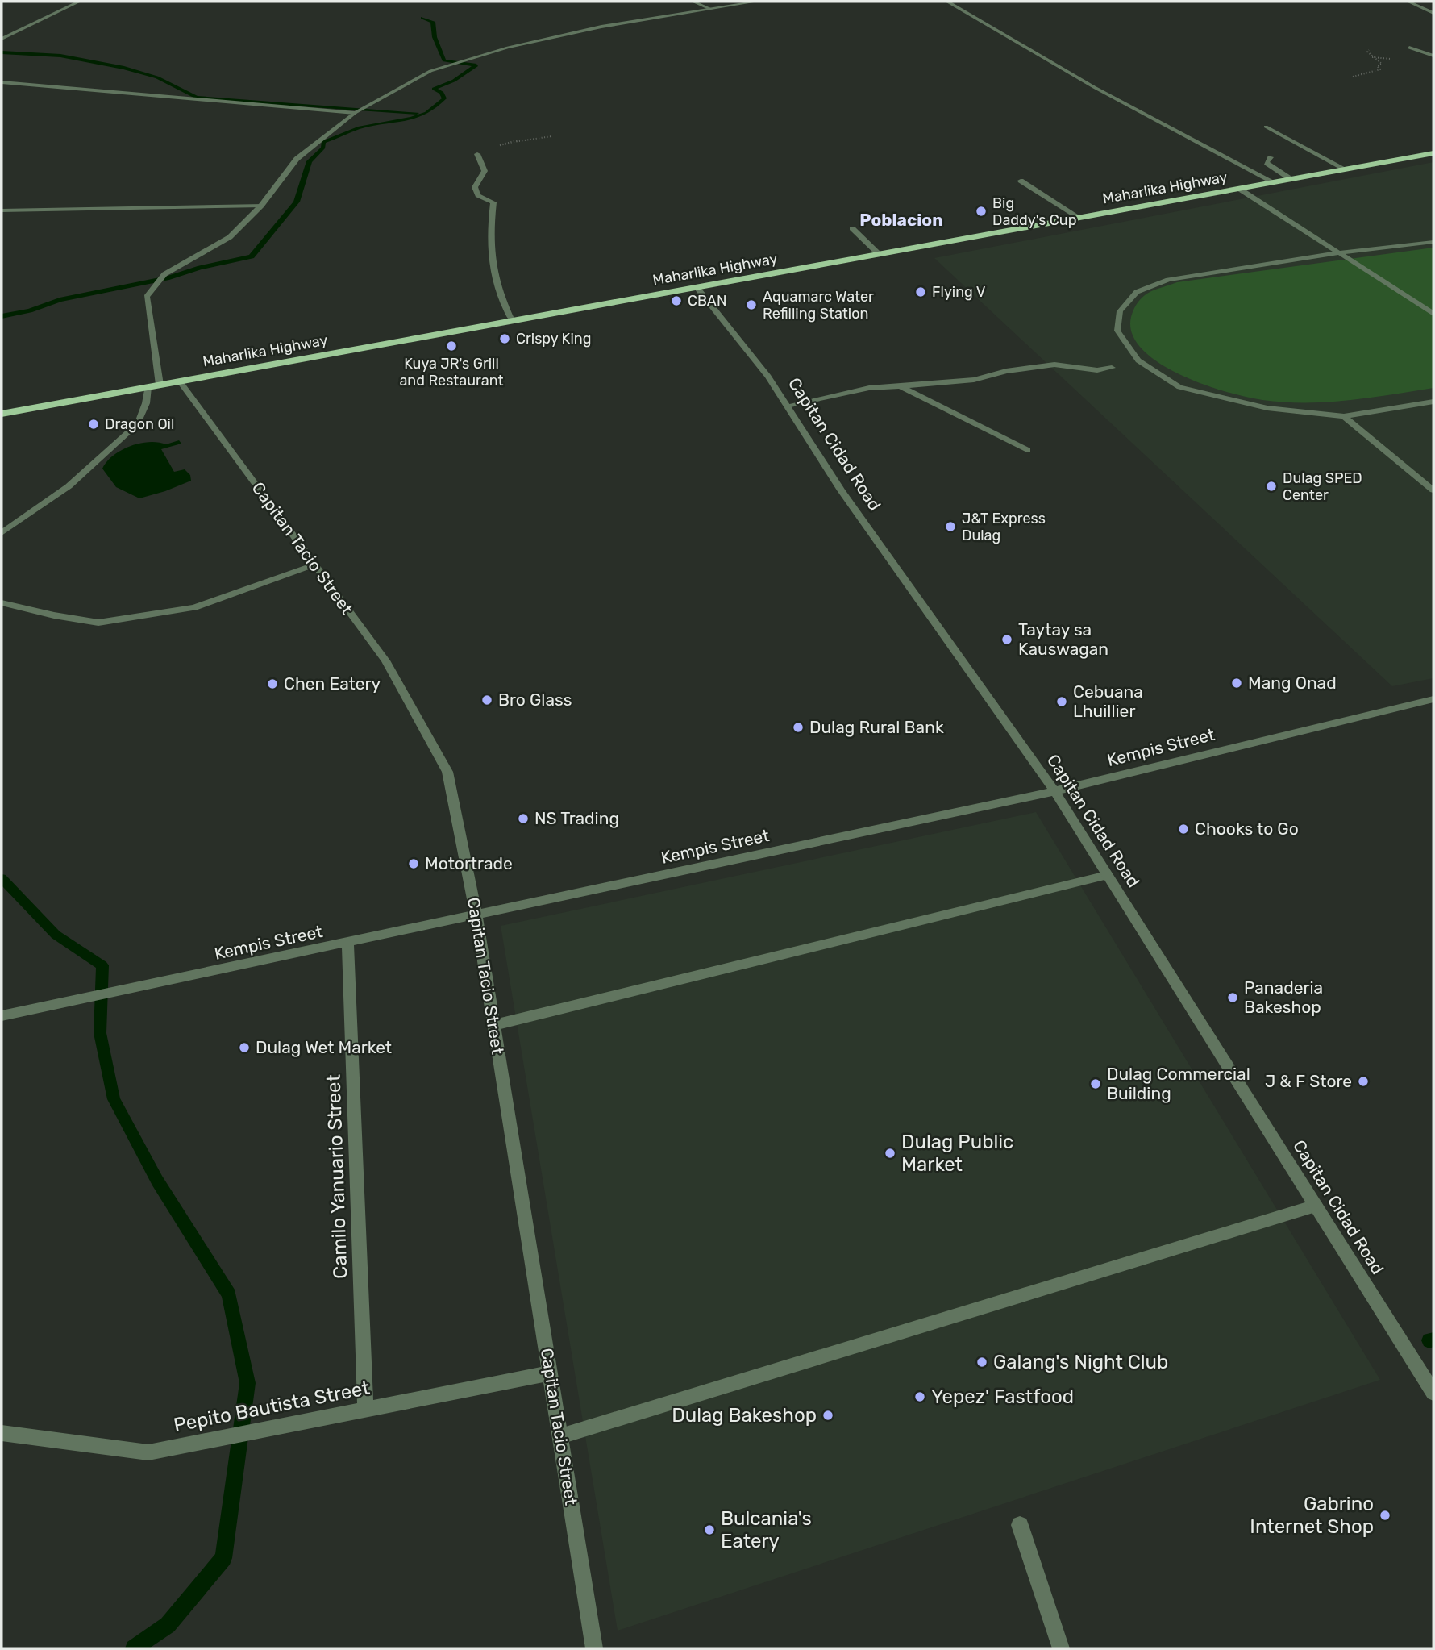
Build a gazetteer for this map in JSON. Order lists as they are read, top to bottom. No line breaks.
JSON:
{"streets":{"highway":["Maharlika Highway"],"street":["Capitan Cidad Road","Capitan Tacio Street","Kempis Street","Camilo Yanuario Street","Pepito Bautista Street"]},"crossings":[["Maharlika Highway","Capitan Cidad Road"],["Maharlika Highway","Capitan Tacio Street"],["Capitan Cidad Road","Kempis Street"],["Capitan Tacio Street","Kempis Street"],["Capitan Tacio Street","Pepito Bautista Street"],["Kempis Street","Camilo Yanuario Street"],["Camilo Yanuario Street","Pepito Bautista Street"]],"districts":["Poblacion"],"places":["Big Daddy's Cup","Flying V","CBAN","Aquamarc Water Refilling Station","Crispy King","Kuya JR's Grill and Restaurant","Dragon Oil","Dulag SPED Center","J&T Express Dulag","Taytay sa Kauswagan","Mang Onad","Chen Eatery","Bro Glass","Cebuana Lhuillier","Dulag Rural Bank","NS Trading","Chooks to Go","Motortrade","Panaderia Bakeshop","Dulag Wet Market","J & F Store","Dulag Commercial Building","Dulag Public Market","Galang's Night Club","Yepez' Fastfood","Dulag Bakeshop","Gabrino Internet Shop","Bulcania's Eatery"]}
